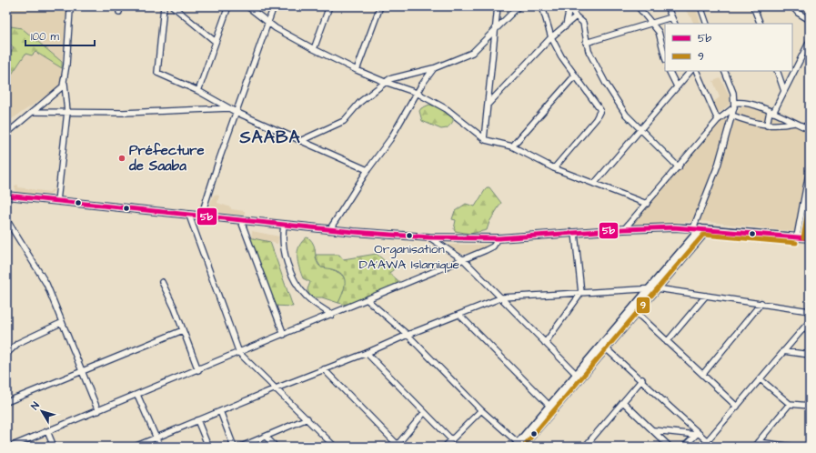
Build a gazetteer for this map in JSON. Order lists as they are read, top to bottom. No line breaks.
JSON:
{"districts":["SAABA"],"places":["Préfecture de Saaba","Organisation DA'AWA Islamique"],"lines":["transit line 5b","transit line 9"],"legend":["5b","9"],"scale_bar":"100 m","north":"top left"}
